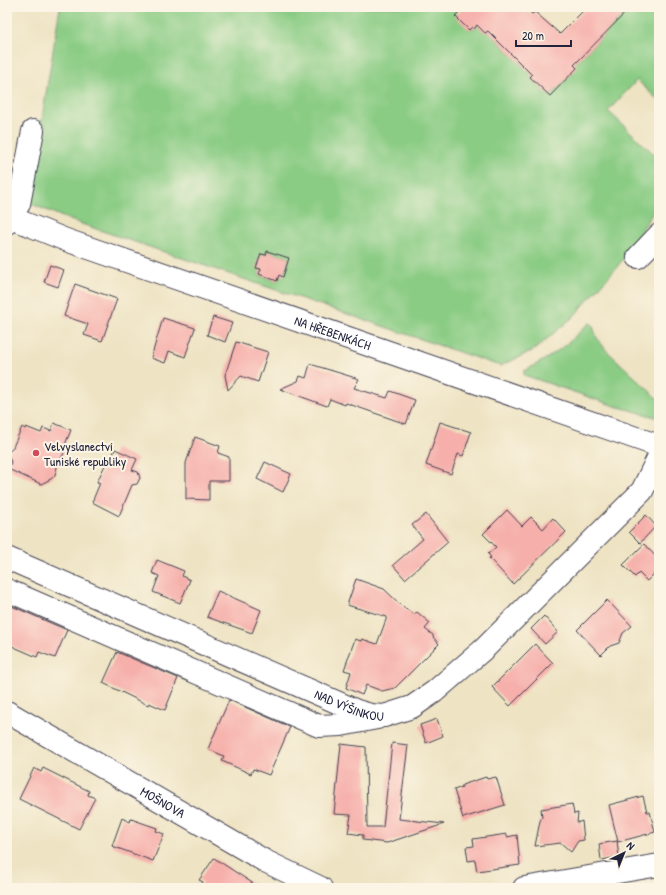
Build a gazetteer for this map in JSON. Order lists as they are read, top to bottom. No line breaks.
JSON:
{"streets":{"street":["NA HŘEBENKÁCH","NAD VÝŠINKOU","MOŠNOVA"]},"places":["Velvyslanectví Tuniské republiky"],"scale_bar":"20 m","north":"top right"}
